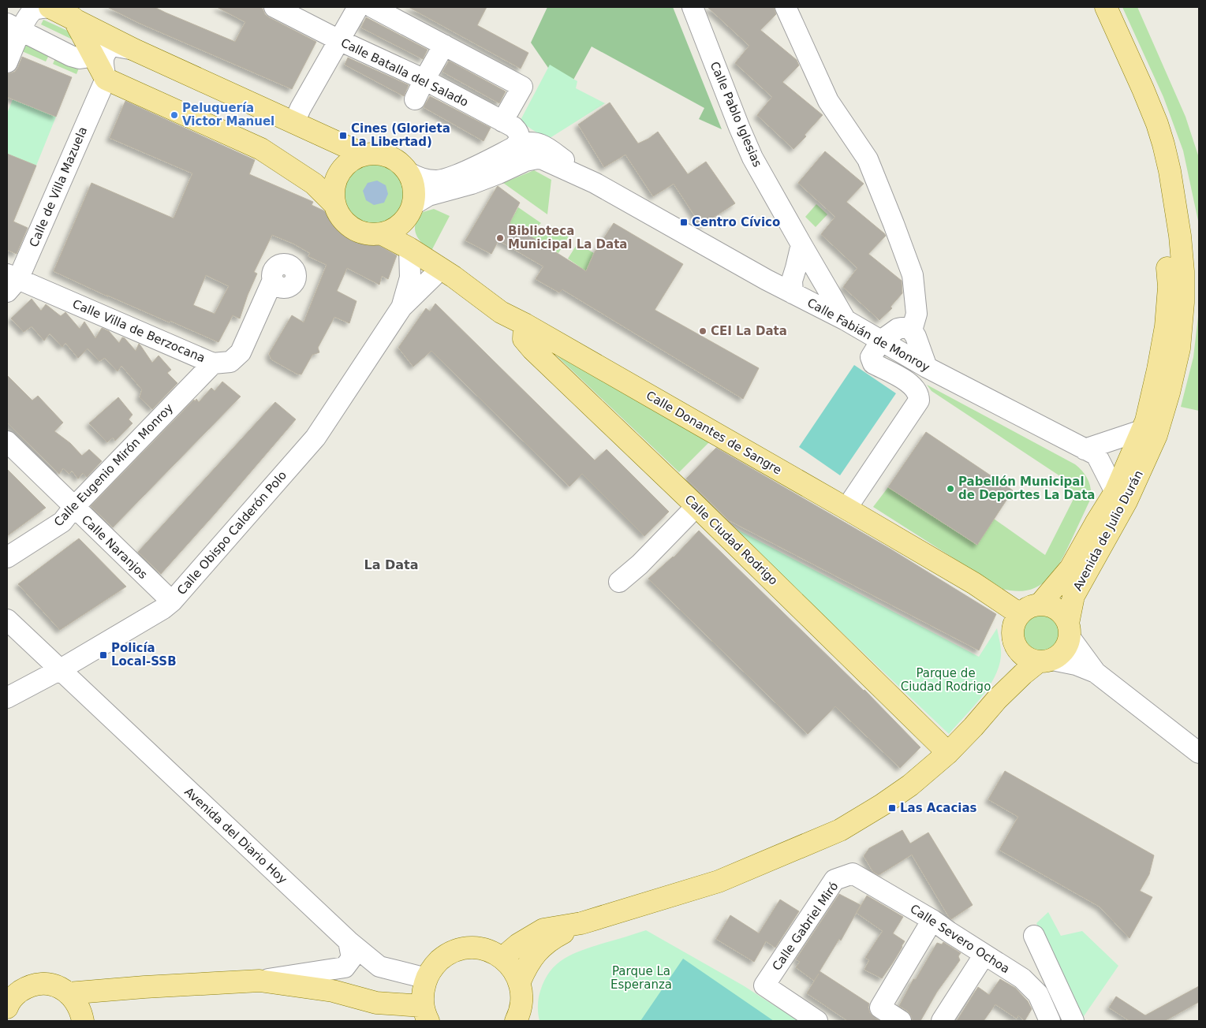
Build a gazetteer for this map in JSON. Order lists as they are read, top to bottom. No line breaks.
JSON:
{"streets":{"main road":["Calle Donantes de Sangre","Avenida de Julio Durán","Calle Ciudad Rodrigo"],"street":["Calle Batalla del Salado","Calle Pablo Iglesias","Calle de Villa Mazuela","Calle Villa de Berzocana","Calle Fabián de Monroy","Calle Eugenio Mirón Monroy","Calle Obispo Calderón Polo","Calle Naranjos","Avenida del Diario Hoy","Calle Gabriel Miró","Calle Severo Ochoa"]},"crossings":[["Calle Batalla del Salado","Calle Fabián de Monroy"],["Calle Pablo Iglesias","Calle Fabián de Monroy"],["Calle de Villa Mazuela","Calle Villa de Berzocana"],["Calle Villa de Berzocana","Calle Eugenio Mirón Monroy"],["Calle Fabián de Monroy","Calle Donantes de Sangre"],["Calle Fabián de Monroy","Avenida de Julio Durán"],["Calle Donantes de Sangre","Avenida de Julio Durán"],["Calle Donantes de Sangre","Calle Obispo Calderón Polo"],["Calle Donantes de Sangre","Calle Ciudad Rodrigo"],["Calle Eugenio Mirón Monroy","Calle Naranjos"],["Calle Obispo Calderón Polo","Calle Naranjos"],["Calle Obispo Calderón Polo","Avenida del Diario Hoy"],["Calle Gabriel Miró","Calle Severo Ochoa"]],"districts":["La Data"],"parks":["Parque de Ciudad Rodrigo","Parque La Esperanza"],"places":{"other":["Peluquería Victor Manuel","Biblioteca Municipal La Data","CEI La Data","Pabellón Municipal de Deportes La Data"],"transit":["Cines (Glorieta La Libertad)","Centro Cívico","Policía Local-SSB","Las Acacias"]}}
